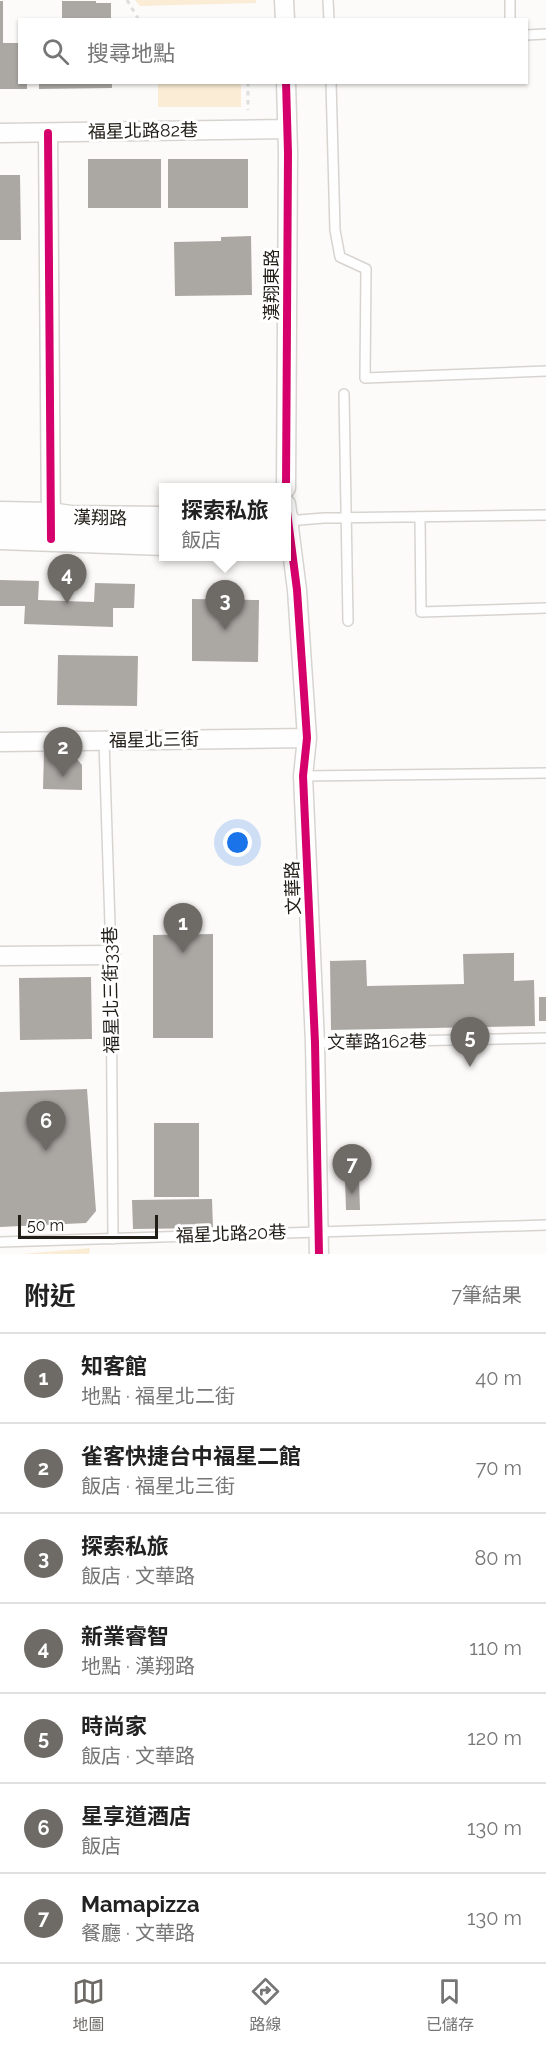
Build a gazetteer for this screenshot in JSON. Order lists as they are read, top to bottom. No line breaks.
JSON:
{"streets":{"street":["福星北路82巷","漢翔東路","漢翔路","福星北三街","文華路"],"lane":["福星北三街33巷","文華路162巷","福星北路20巷"]},"crossings":[["福星北路82巷","漢翔東路"],["福星北三街","文華路"],["福星北三街","福星北三街33巷"],["文華路","文華路162巷"],["文華路","福星北路20巷"],["福星北三街33巷","福星北路20巷"]],"scale_bar":"50 m","page":{"search":"搜尋地點","popup":["探索私旅","飯店"],"pins":["4","3","2","1","5","6","7"],"scale":"50 m","heading":["附近","7筆結果"],"list":[{"mark":"1","name":"知客館","note":"地點 · 福星北二街","value":"40 m"},{"mark":"2","name":"雀客快捷台中福星二館","note":"飯店 · 福星北三街","value":"70 m"},{"mark":"3","name":"探索私旅","note":"飯店 · 文華路","value":"80 m"},{"mark":"4","name":"新業睿智","note":"地點 · 漢翔路","value":"110 m"},{"mark":"5","name":"時尚家","note":"飯店 · 文華路","value":"120 m"},{"mark":"6","name":"星享道酒店","note":"飯店","value":"130 m"},{"mark":"7","name":"Mamapizza","note":"餐廳 · 文華路","value":"130 m"}],"nav":["地圖","路線","已儲存"]}}
